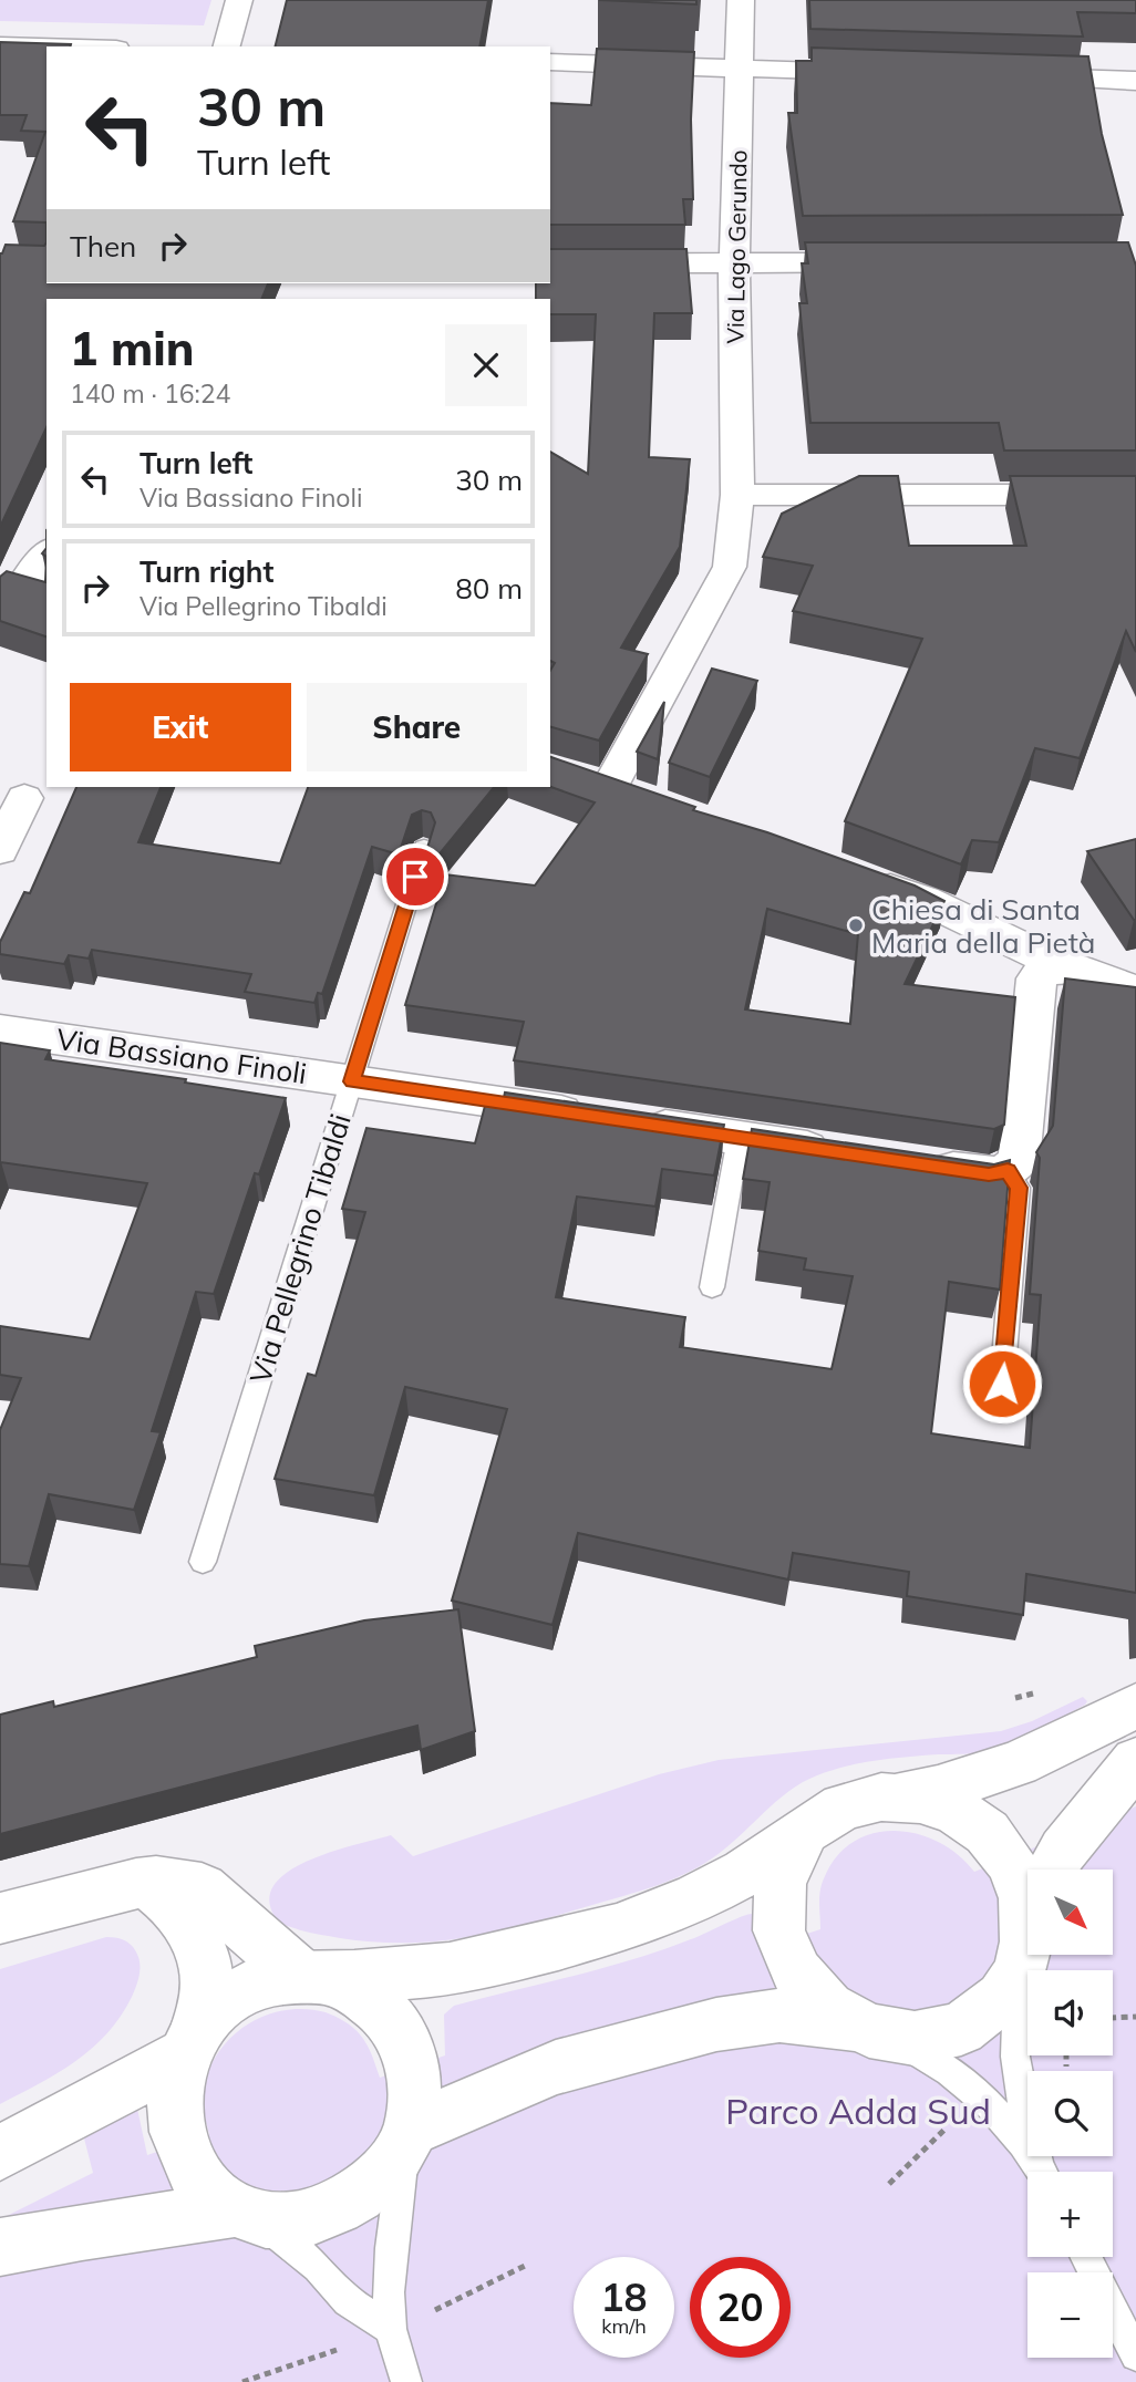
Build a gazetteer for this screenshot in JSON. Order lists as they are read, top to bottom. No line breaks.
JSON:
{"streets":{"street":["Via Lago Gerundo","Via Bassiano Finoli"],"lane":["Via Pellegrino Tibaldi"]},"crossings":[["Via Bassiano Finoli","Via Pellegrino Tibaldi"]],"parks":["Parco Adda Sud"],"places":["Chiesa di Santa Maria della Pietà"],"north":"bottom right","page":{"turn":["30 m","Turn left"],"then":"Then","heading":["1 min","140 m · 16:24"],"list":[{"name":"Turn left","note":"Via Bassiano Finoli","value":"30 m"},{"name":"Turn right","note":"Via Pellegrino Tibaldi","value":"80 m"}],"buttons":["Exit","Share"],"map_buttons":["+","−"],"speed":"18 km/h","limit":"20"}}
